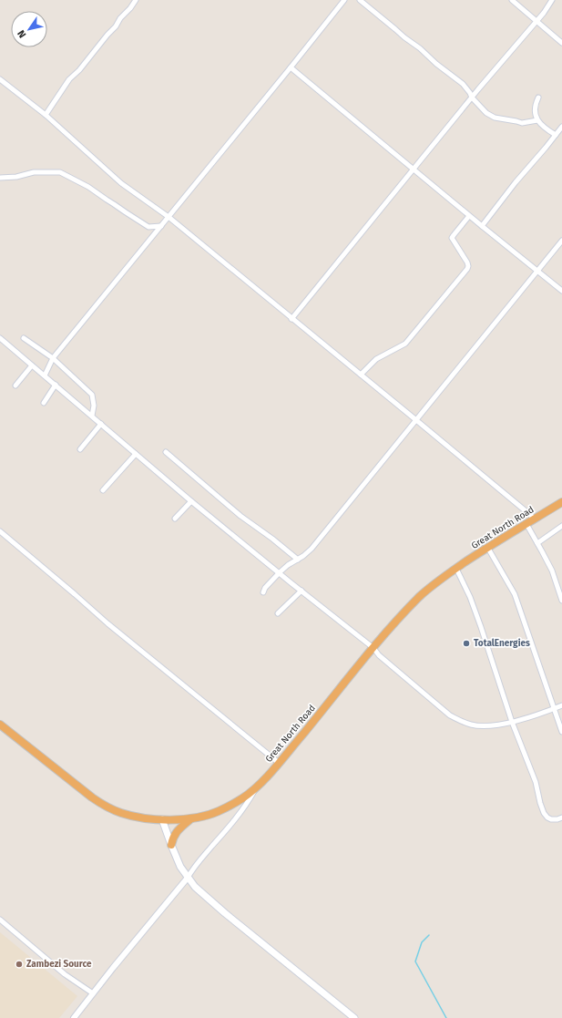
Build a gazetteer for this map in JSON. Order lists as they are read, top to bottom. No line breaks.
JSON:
{"streets":{"highway":["Great North Road"]},"places":["TotalEnergies","Zambezi Source"],"north":"bottom left"}
